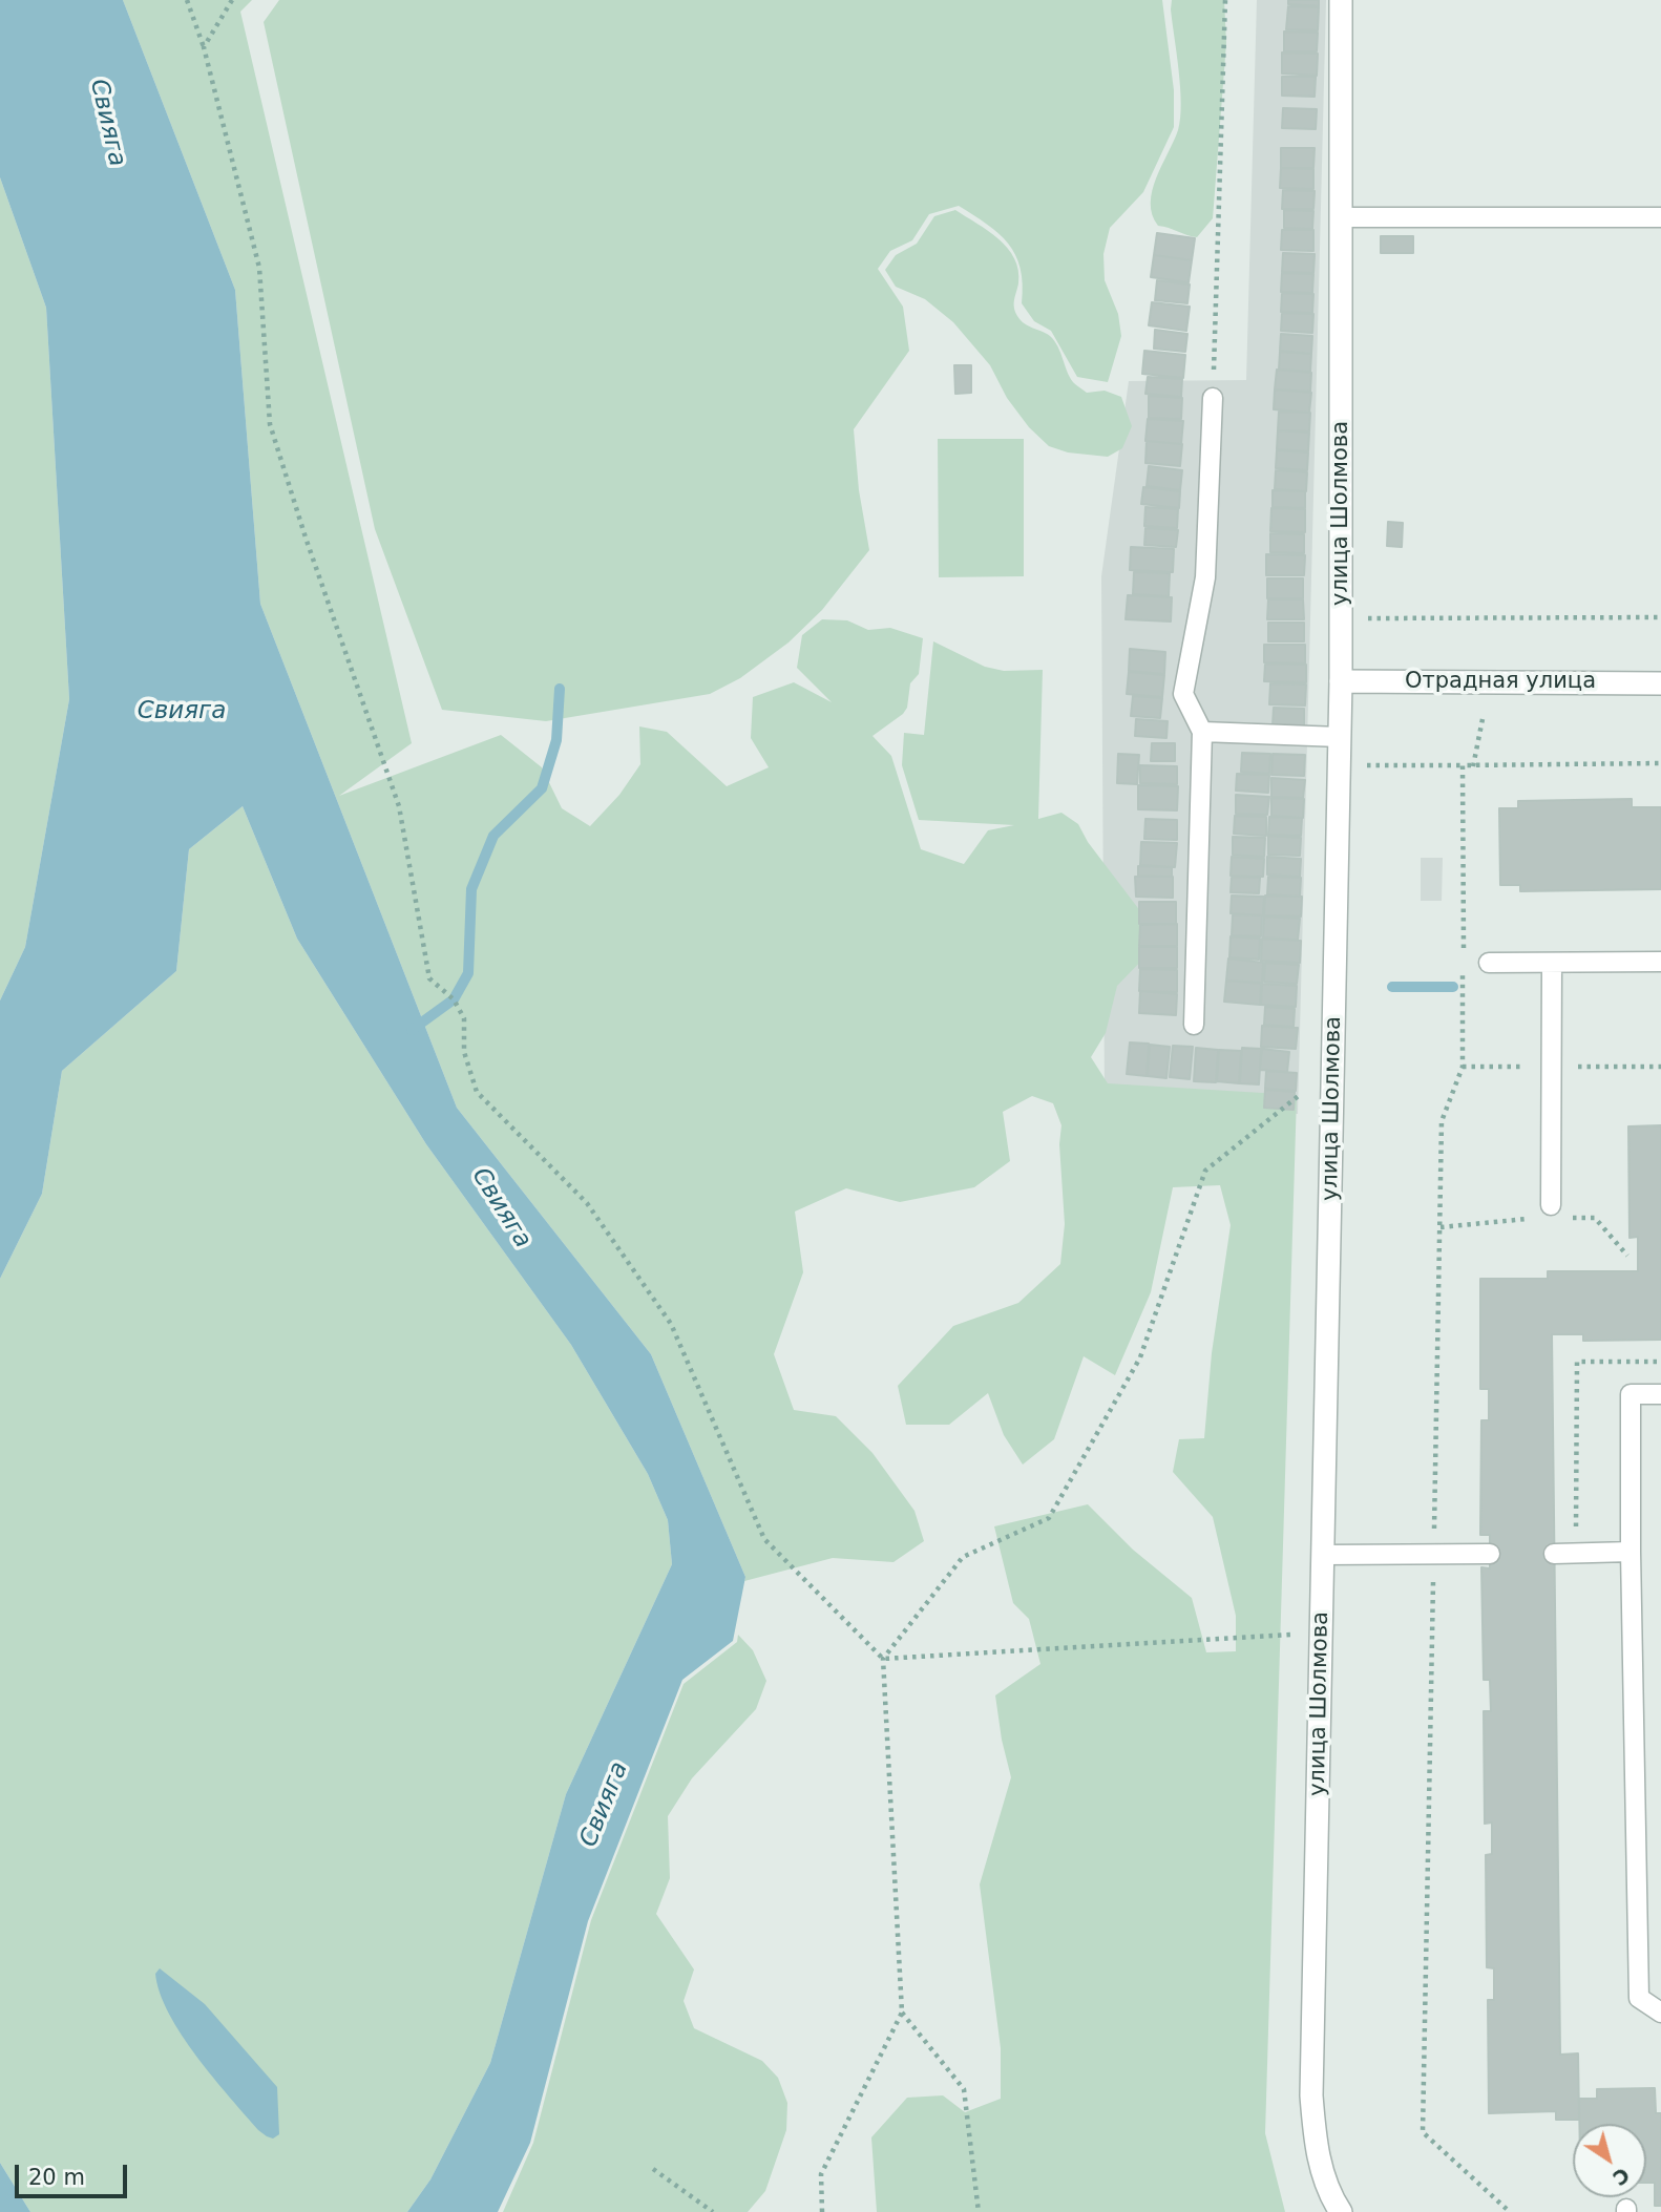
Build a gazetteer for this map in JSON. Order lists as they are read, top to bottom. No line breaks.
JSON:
{"streets":{"street":["улица Шолмова","Отрадная улица"]},"crossings":[["улица Шолмова","Отрадная улица"]],"water":["Свияга"],"scale_bar":"20 m","north":"bottom right"}
